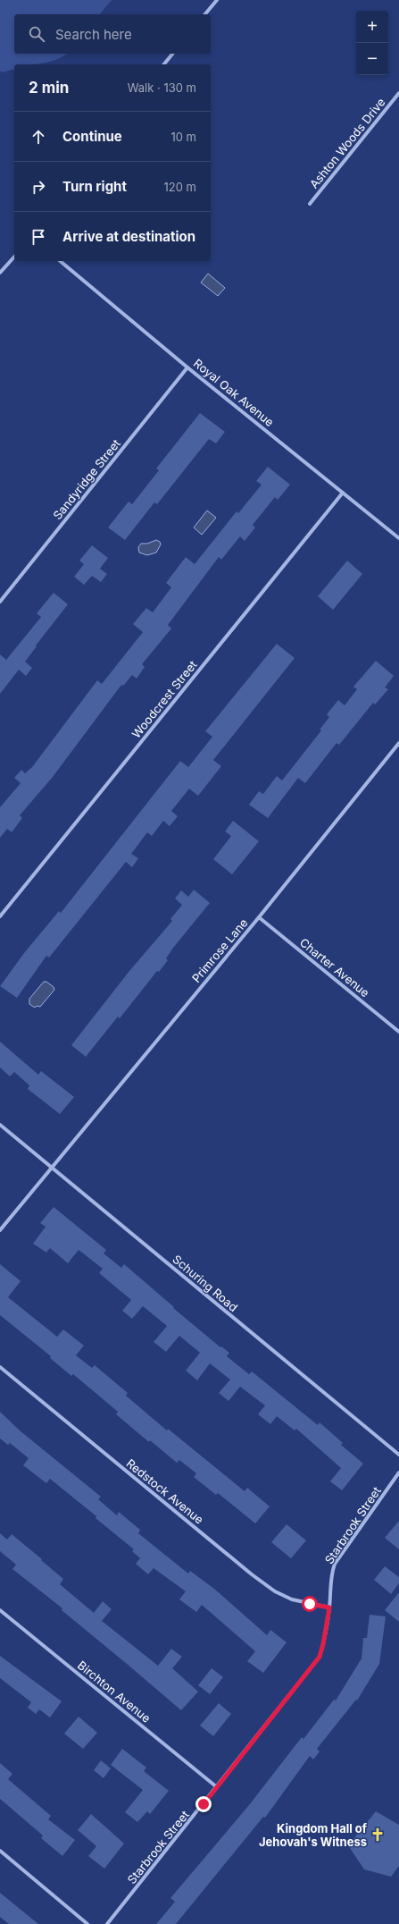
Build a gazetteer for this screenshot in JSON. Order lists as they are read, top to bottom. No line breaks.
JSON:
{"streets":{"street":["Ashton Woods Drive","Royal Oak Avenue","Sandyridge Street","Woodcrest Street","Primrose Lane","Charter Avenue","Schuring Road","Redstock Avenue","Starbrook Street","Birchton Avenue"]},"crossings":[["Royal Oak Avenue","Sandyridge Street"],["Royal Oak Avenue","Woodcrest Street"],["Primrose Lane","Charter Avenue"],["Primrose Lane","Schuring Road"],["Redstock Avenue","Starbrook Street"],["Starbrook Street","Birchton Avenue"]],"places":{"church":["Kingdom Hall of Jehovah's Witness"]},"page":{"map_buttons":["+","−"],"search":"Search here","heading":["2 min","Walk · 130 m"],"list":[["Continue","10 m"],["Turn right","120 m"],"Arrive at destination"]}}
